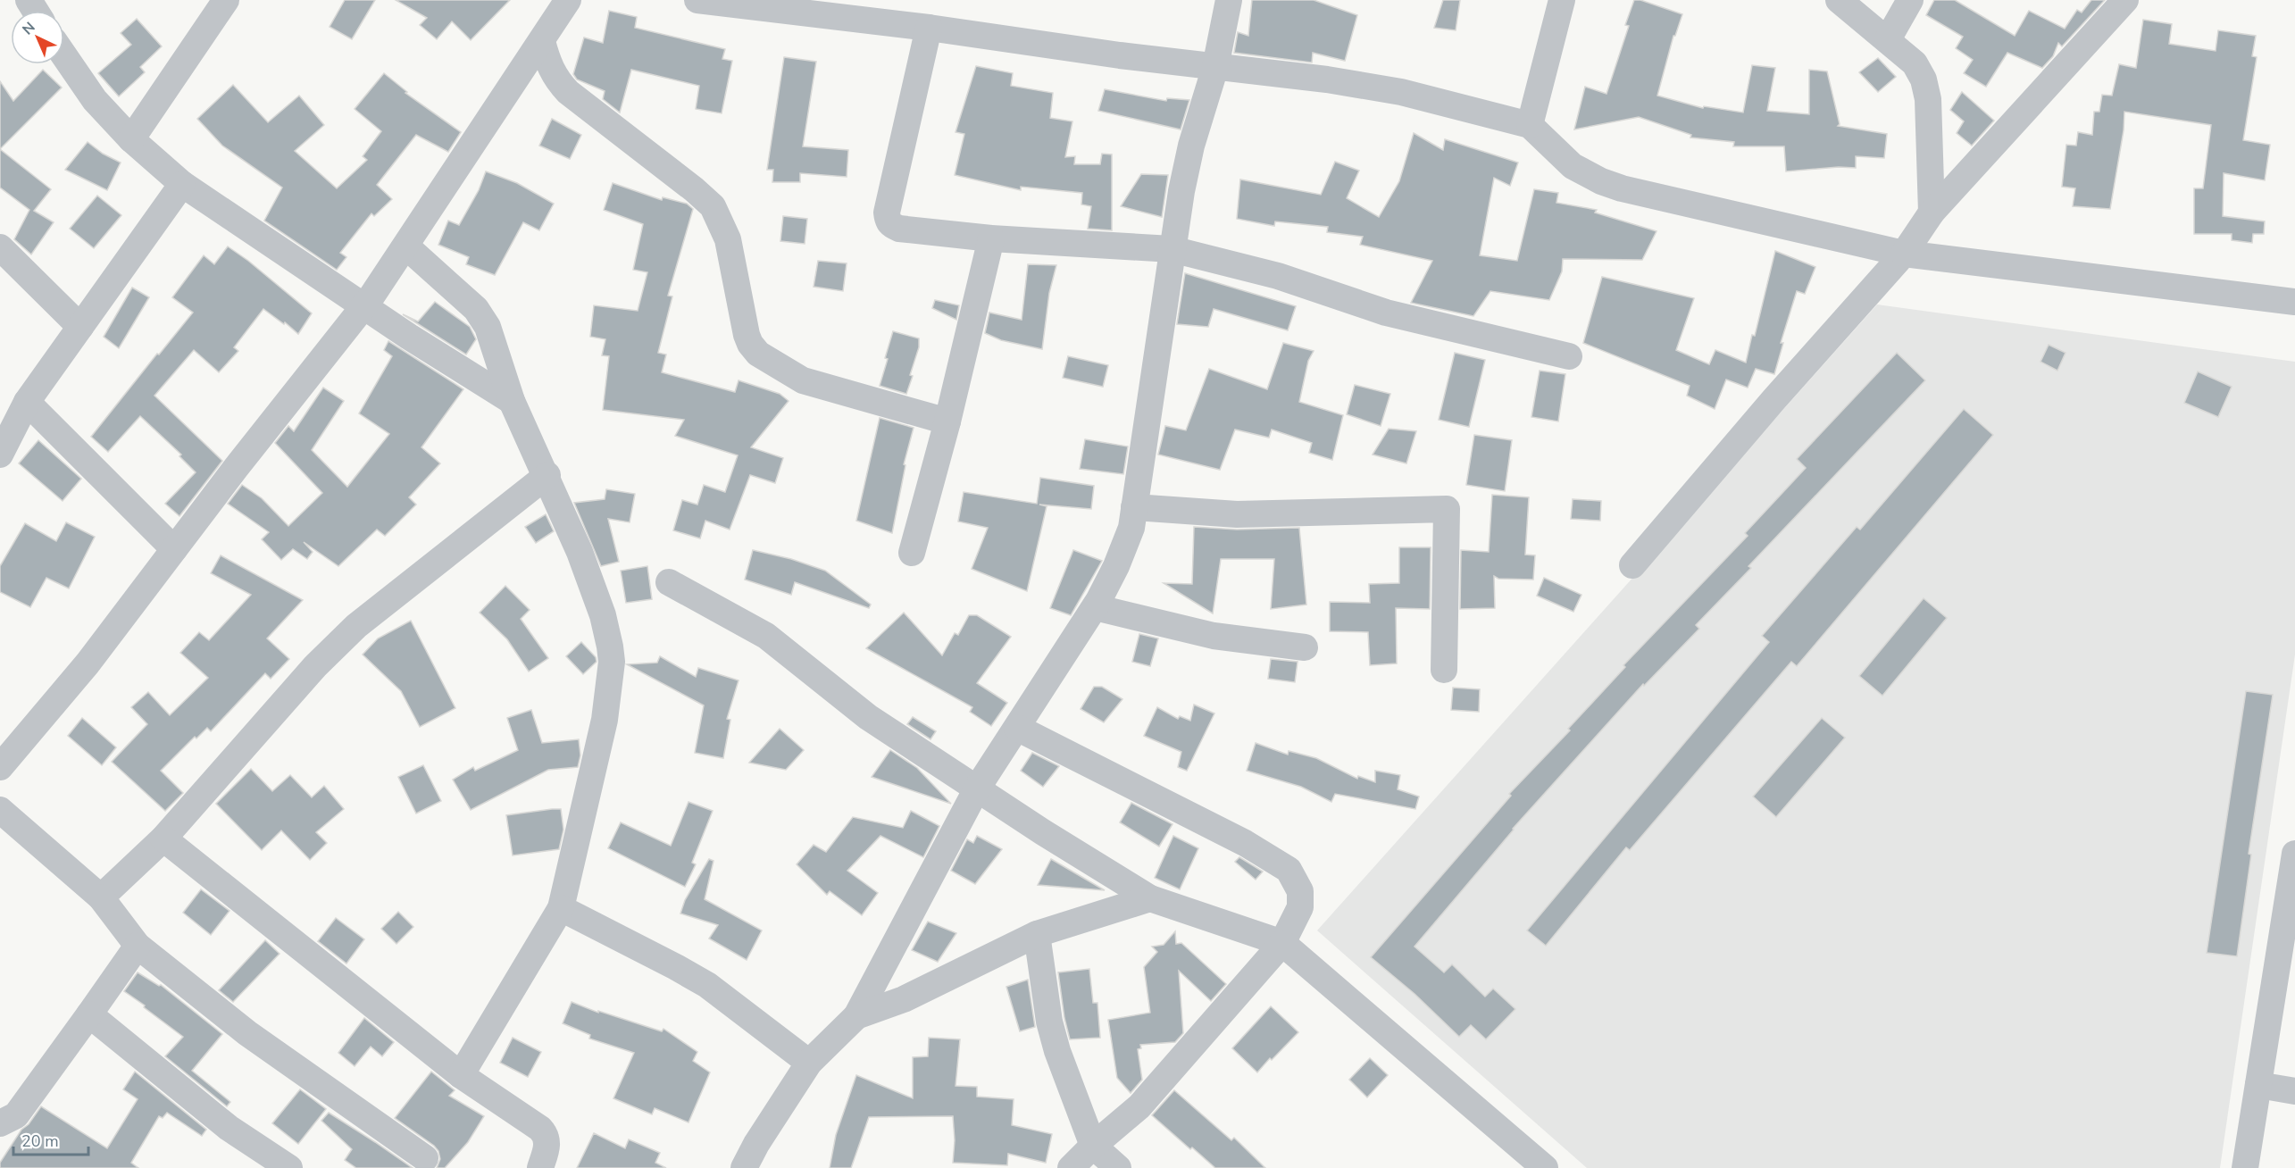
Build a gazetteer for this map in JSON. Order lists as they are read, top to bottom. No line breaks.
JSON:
{"scale_bar":"20 m","north":"top left"}
